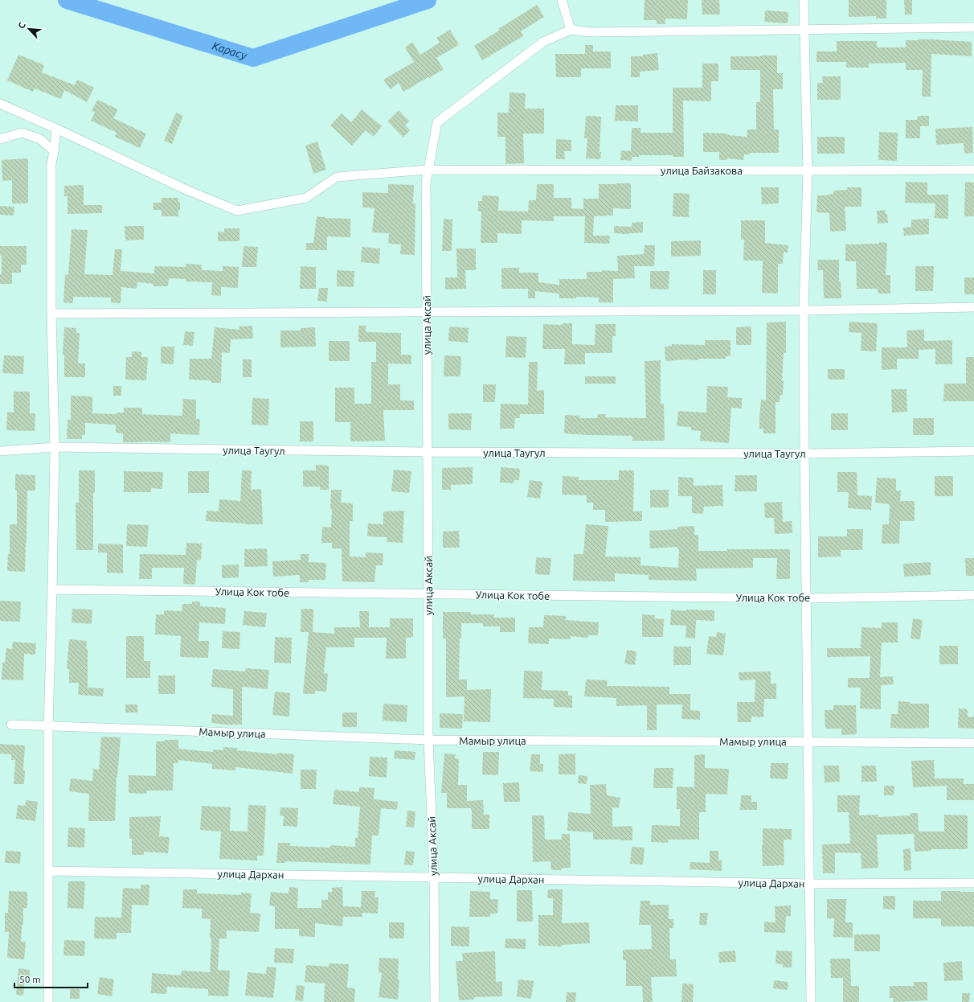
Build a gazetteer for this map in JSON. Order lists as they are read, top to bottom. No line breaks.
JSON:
{"streets":{"street":["улица Байзакова","улица Аксай","улица Таугул","Улица Кок тобе","Мамыр улица","улица Дархан"]},"crossings":[["улица Байзакова","улица Аксай"],["улица Аксай","улица Таугул"],["улица Аксай","Улица Кок тобе"],["улица Аксай","Мамыр улица"],["улица Аксай","улица Дархан"]],"water":["Карасу"],"scale_bar":"50 m","north":"top left"}
